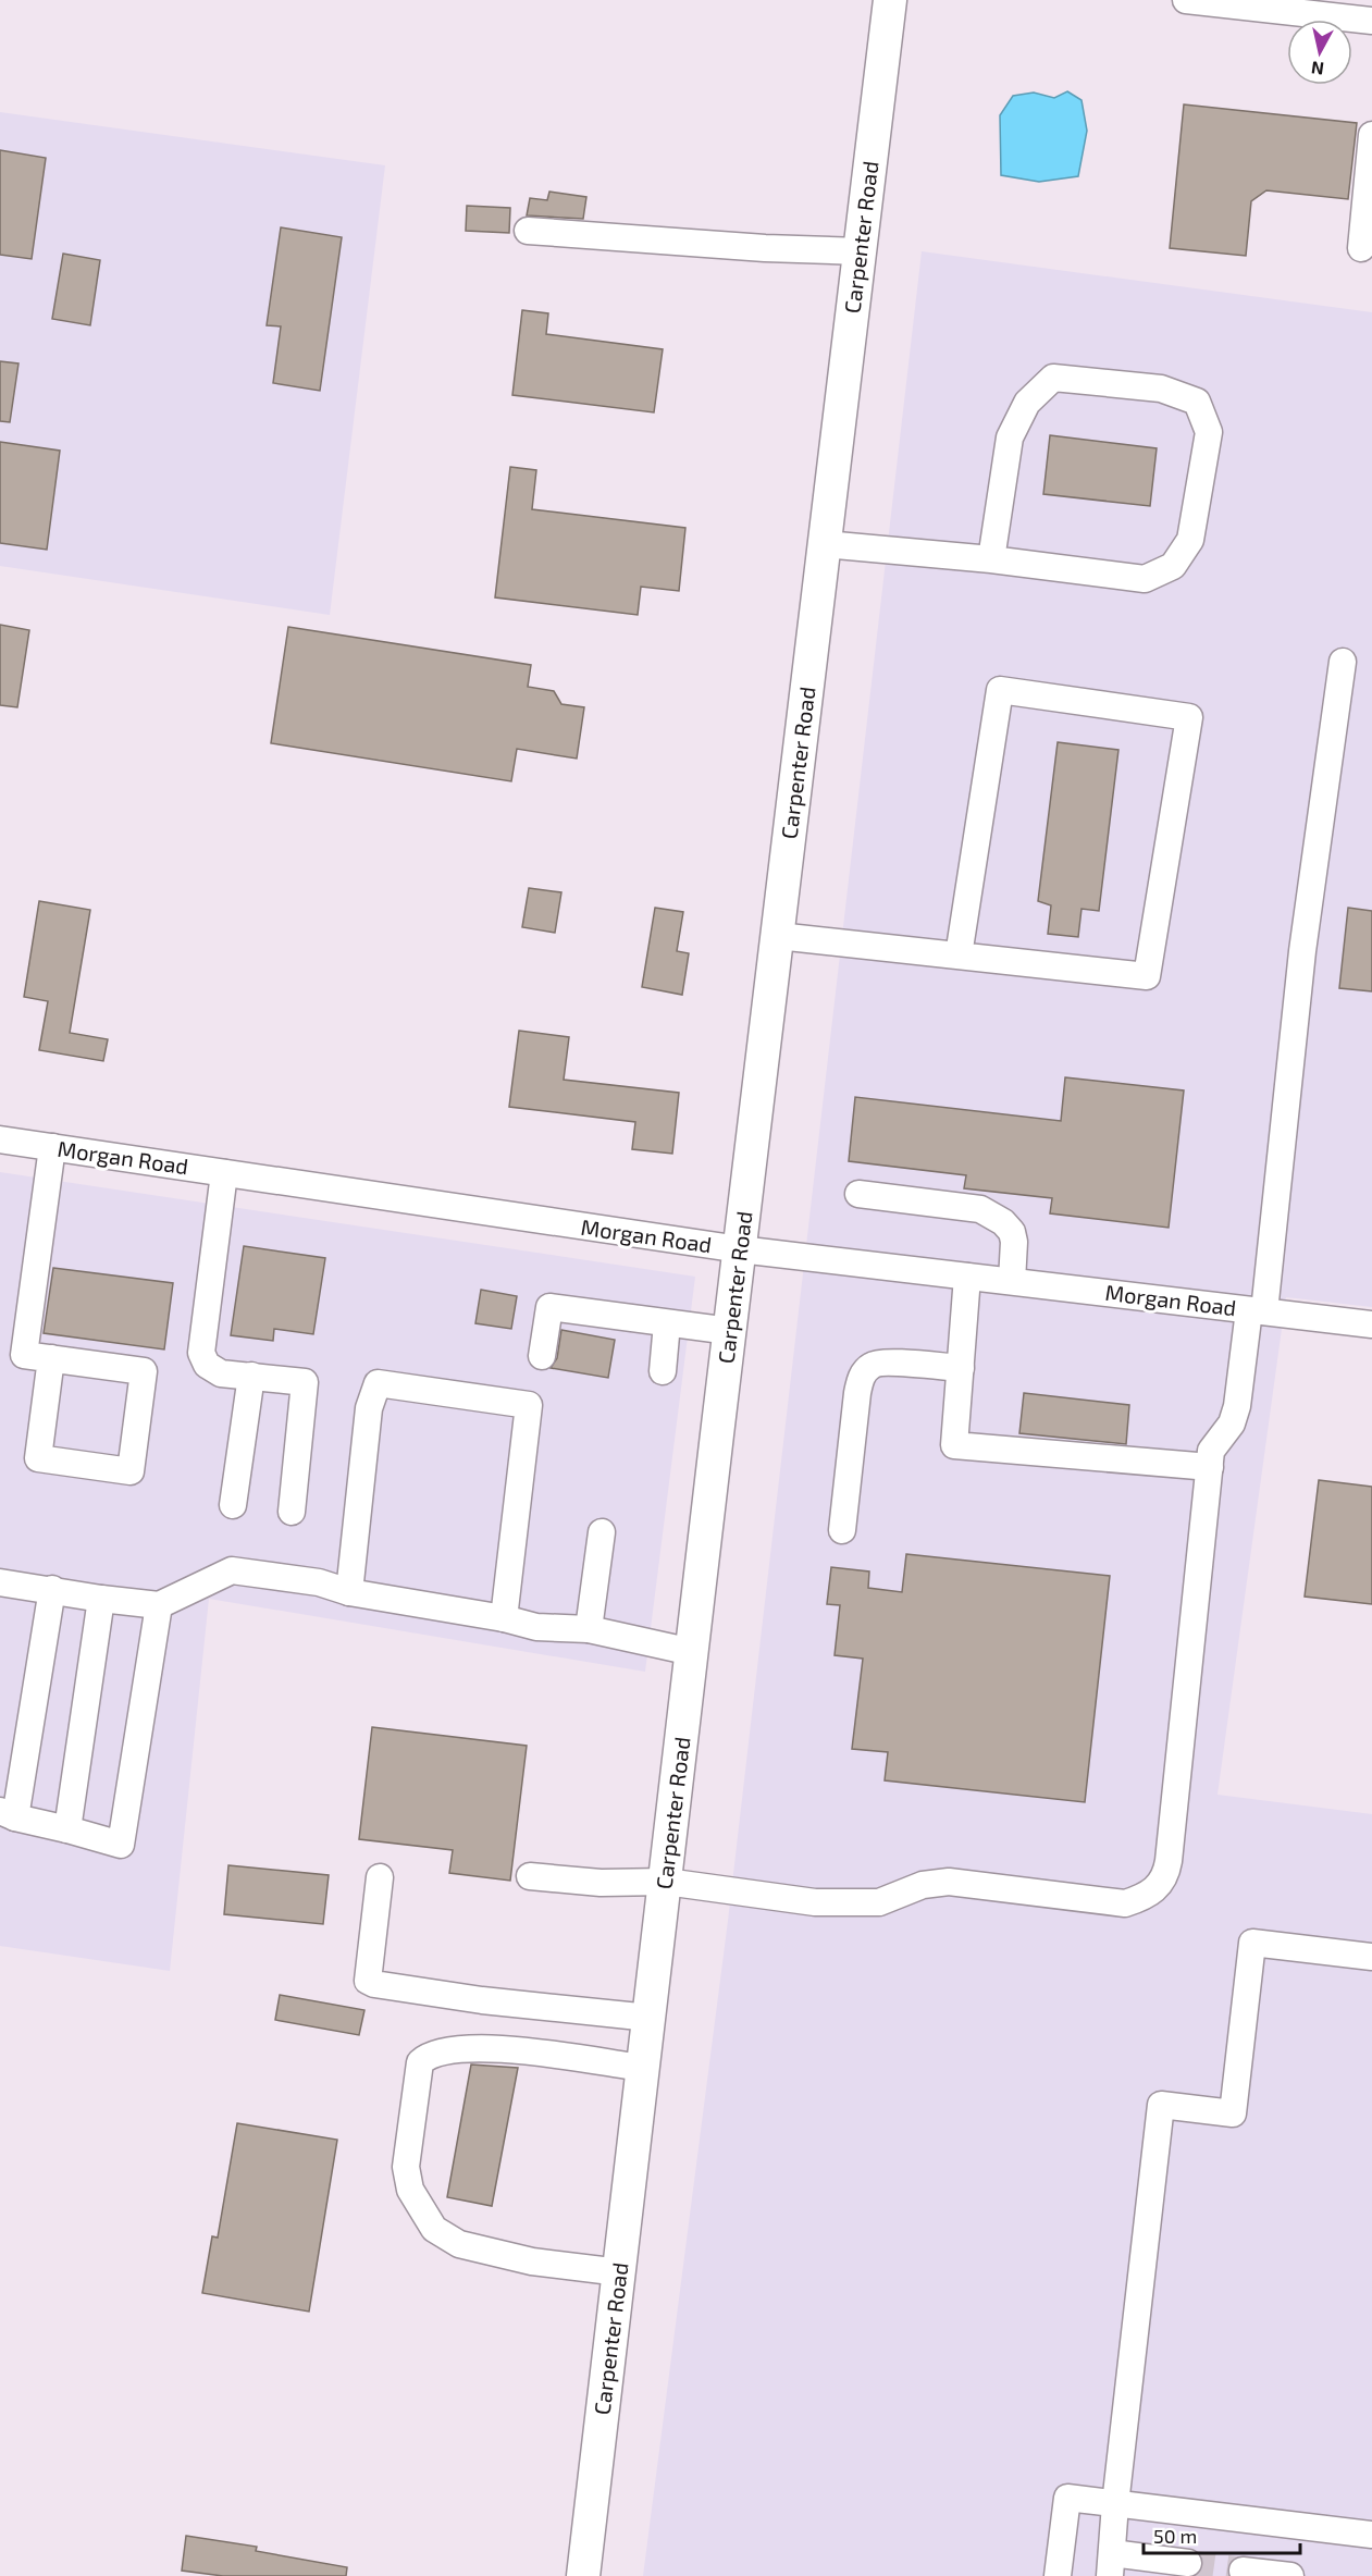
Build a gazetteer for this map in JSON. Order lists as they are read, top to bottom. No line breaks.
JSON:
{"streets":{"main road":["Carpenter Road"],"street":["Morgan Road"]},"crossings":[["Carpenter Road","Morgan Road"]],"scale_bar":"50 m","north":"bottom"}
